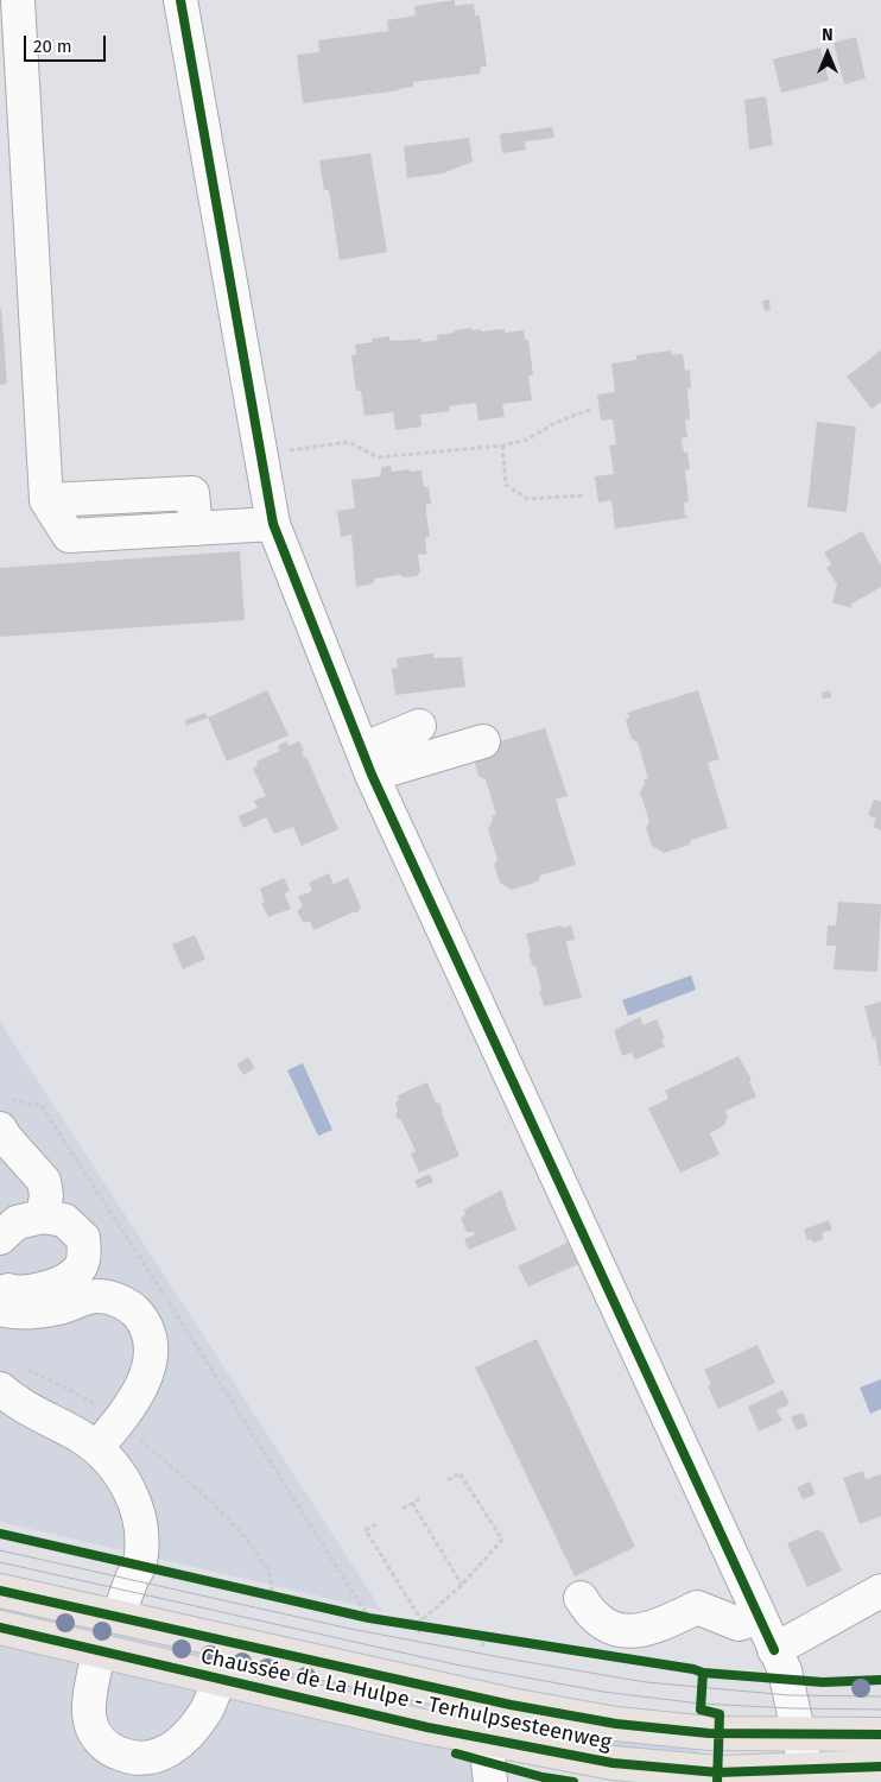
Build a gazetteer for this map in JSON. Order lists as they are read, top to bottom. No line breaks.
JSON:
{"streets":{"main road":["Chaussée de La Hulpe - Terhulpsesteenweg"]},"scale_bar":"20 m","north":"top"}
